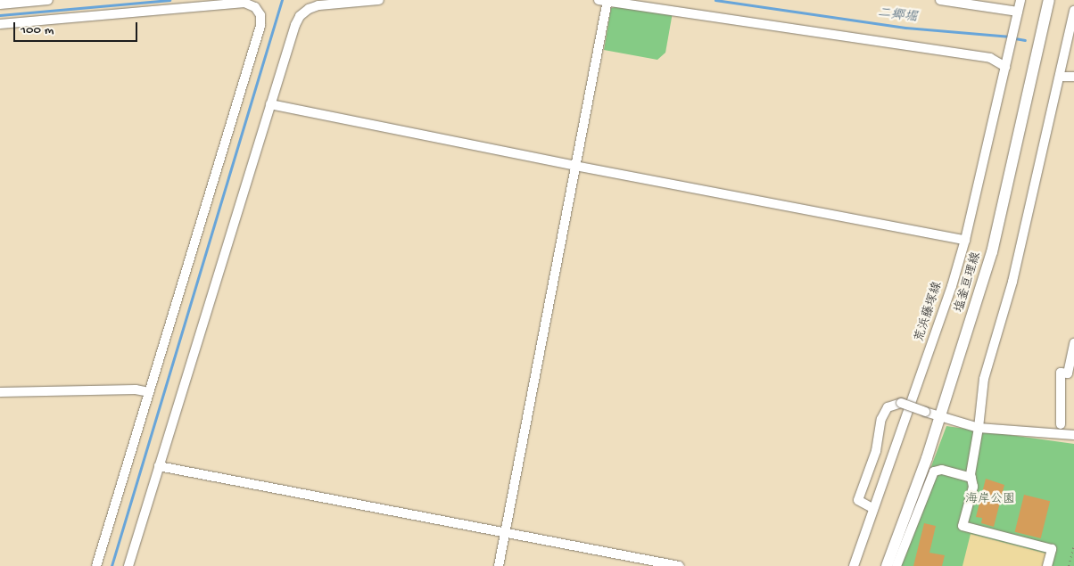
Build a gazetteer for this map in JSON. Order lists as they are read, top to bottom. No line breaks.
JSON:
{"streets":{"main road":["塩釜亘理線"],"street":["荒浜藤塚線"]},"water":["二郷堀"],"parks":["海岸公園"],"scale_bar":"100 m"}
